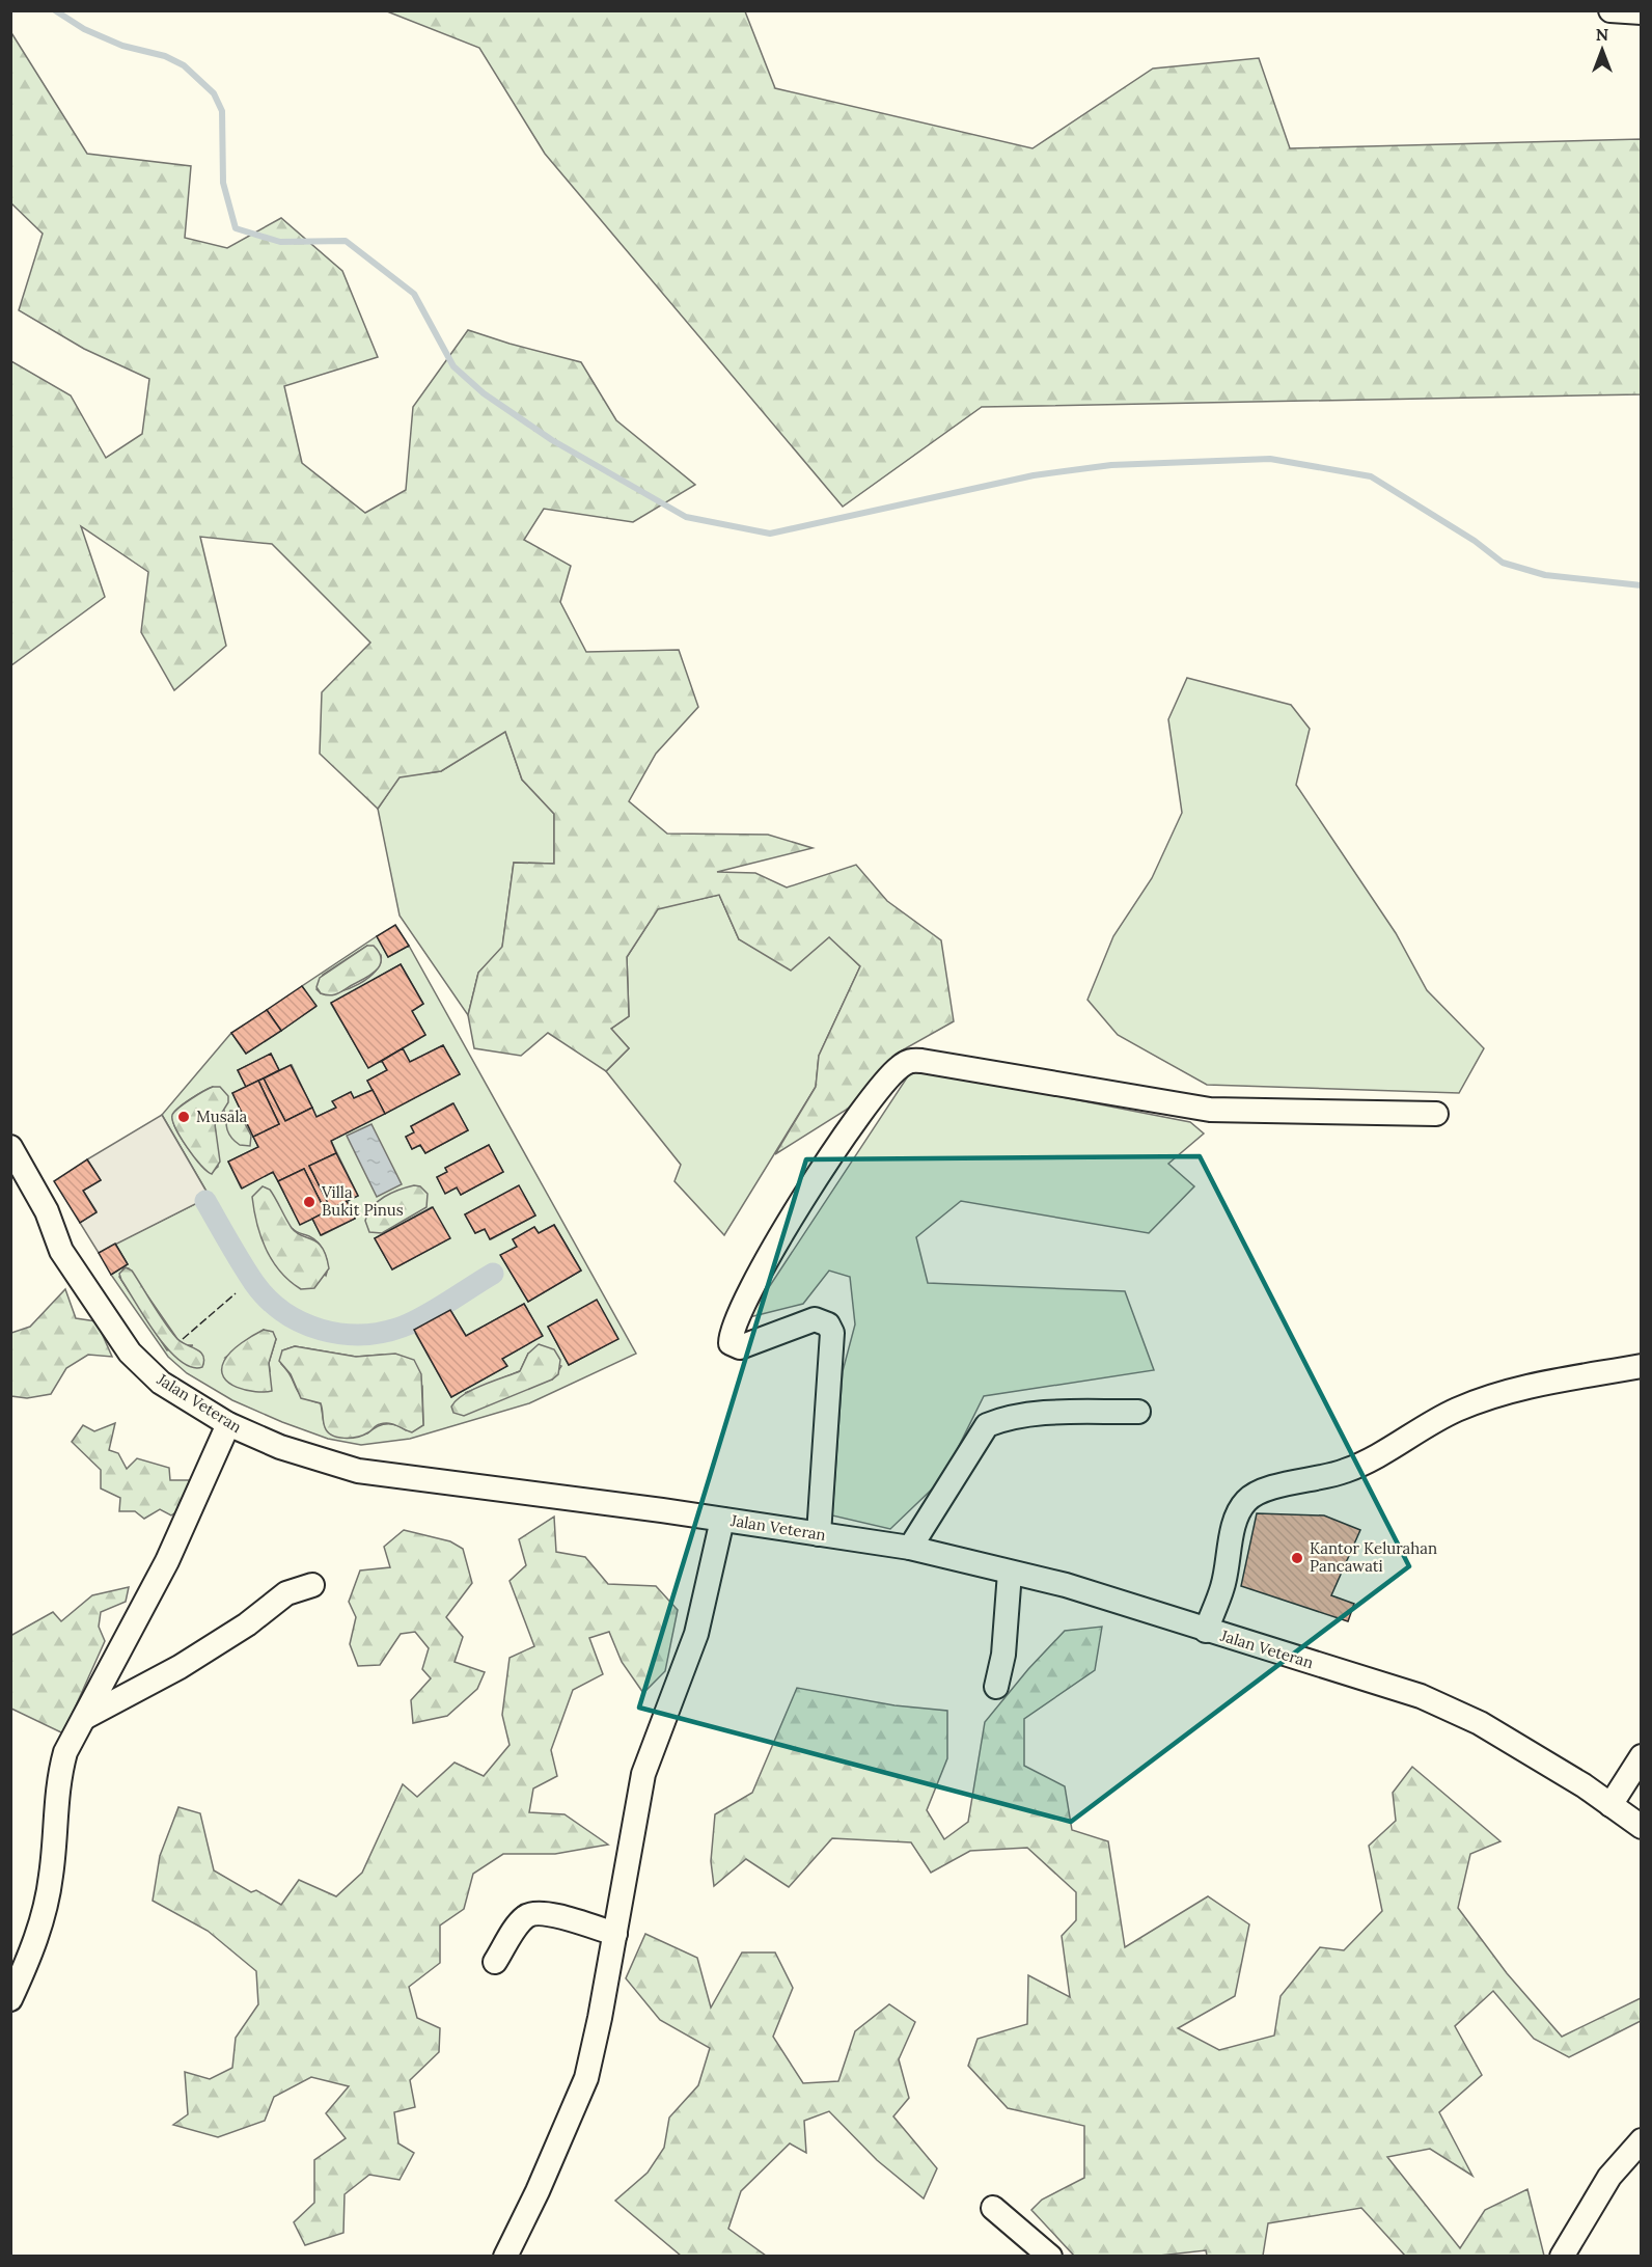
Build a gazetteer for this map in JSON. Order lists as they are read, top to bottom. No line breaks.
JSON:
{"streets":{"street":["Jalan Veteran"]},"places":["Musala","Villa Bukit Pinus","Kantor Kelurahan Pancawati"],"north":"top"}
